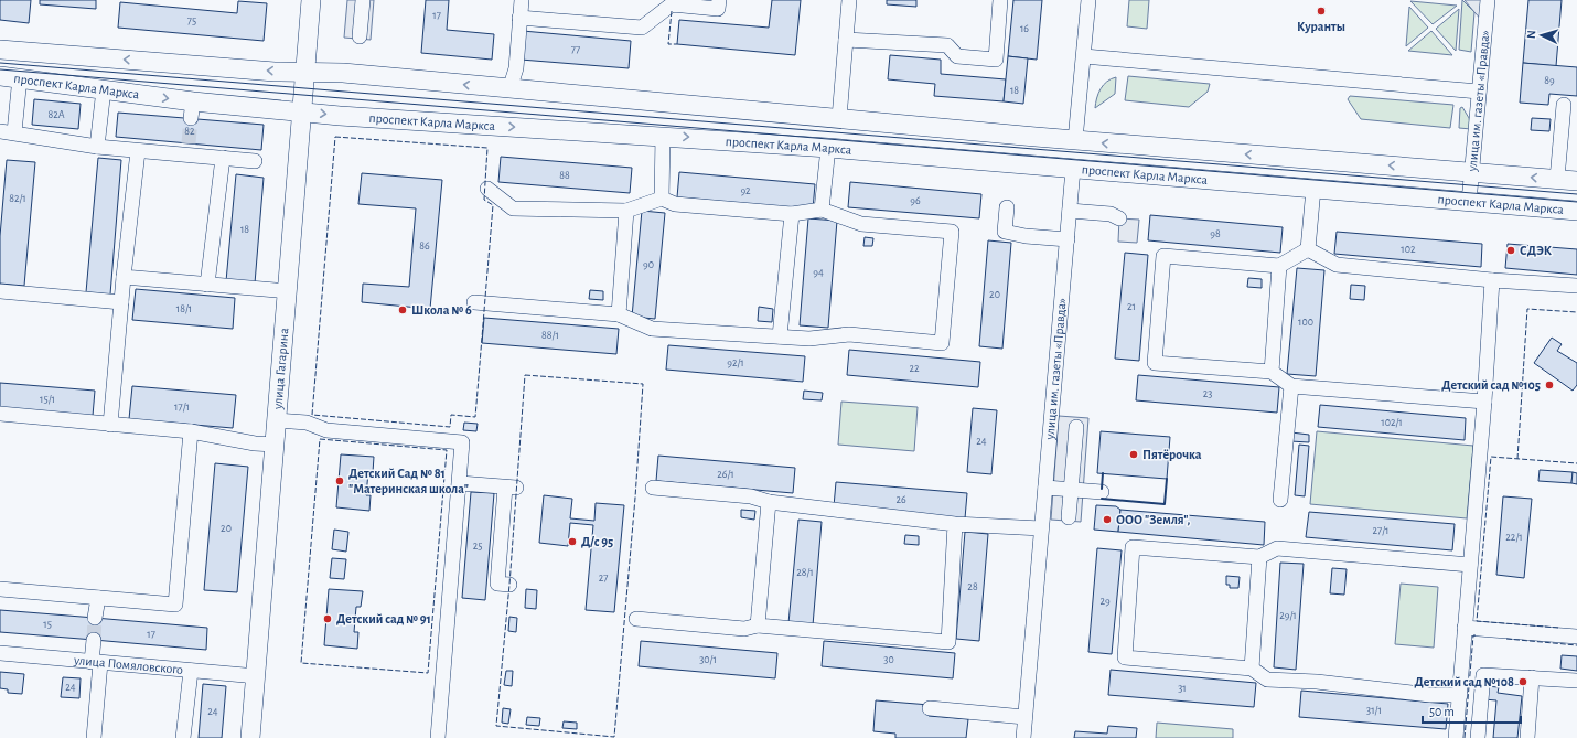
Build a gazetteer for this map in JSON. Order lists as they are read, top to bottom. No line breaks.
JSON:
{"streets":{"main road":["проспект Карла Маркса","улица им. газеты «Правда»","улица Гагарина"],"street":["улица Помяловского"]},"crossings":[["проспект Карла Маркса","улица им. газеты «Правда»"],["проспект Карла Маркса","улица Гагарина"],["улица Гагарина","улица Помяловского"]],"places":["Куранты","СДЭК","Школа № 6","Детский сад №105","Пятёрочка","Детский Сад № 81 \"Материнская школа\"","ООО \"Земля\",","Д/с 95","Детский сад № 91","Детский сад №108"],"house_numbers":["17","75","16","77","89","18","82А","82","88","92","82/1","96","18","98","86","102","90","94","20","21","18/1","100","88/1","92/1","22","23","15/1","17/1","102/1","24","26/1","26","20","27/1","22/1","25","28/1","27","28","29","29/1","15","17","30/1","30","24","31","31/1","24"],"scale_bar":"50 m","north":"left"}
